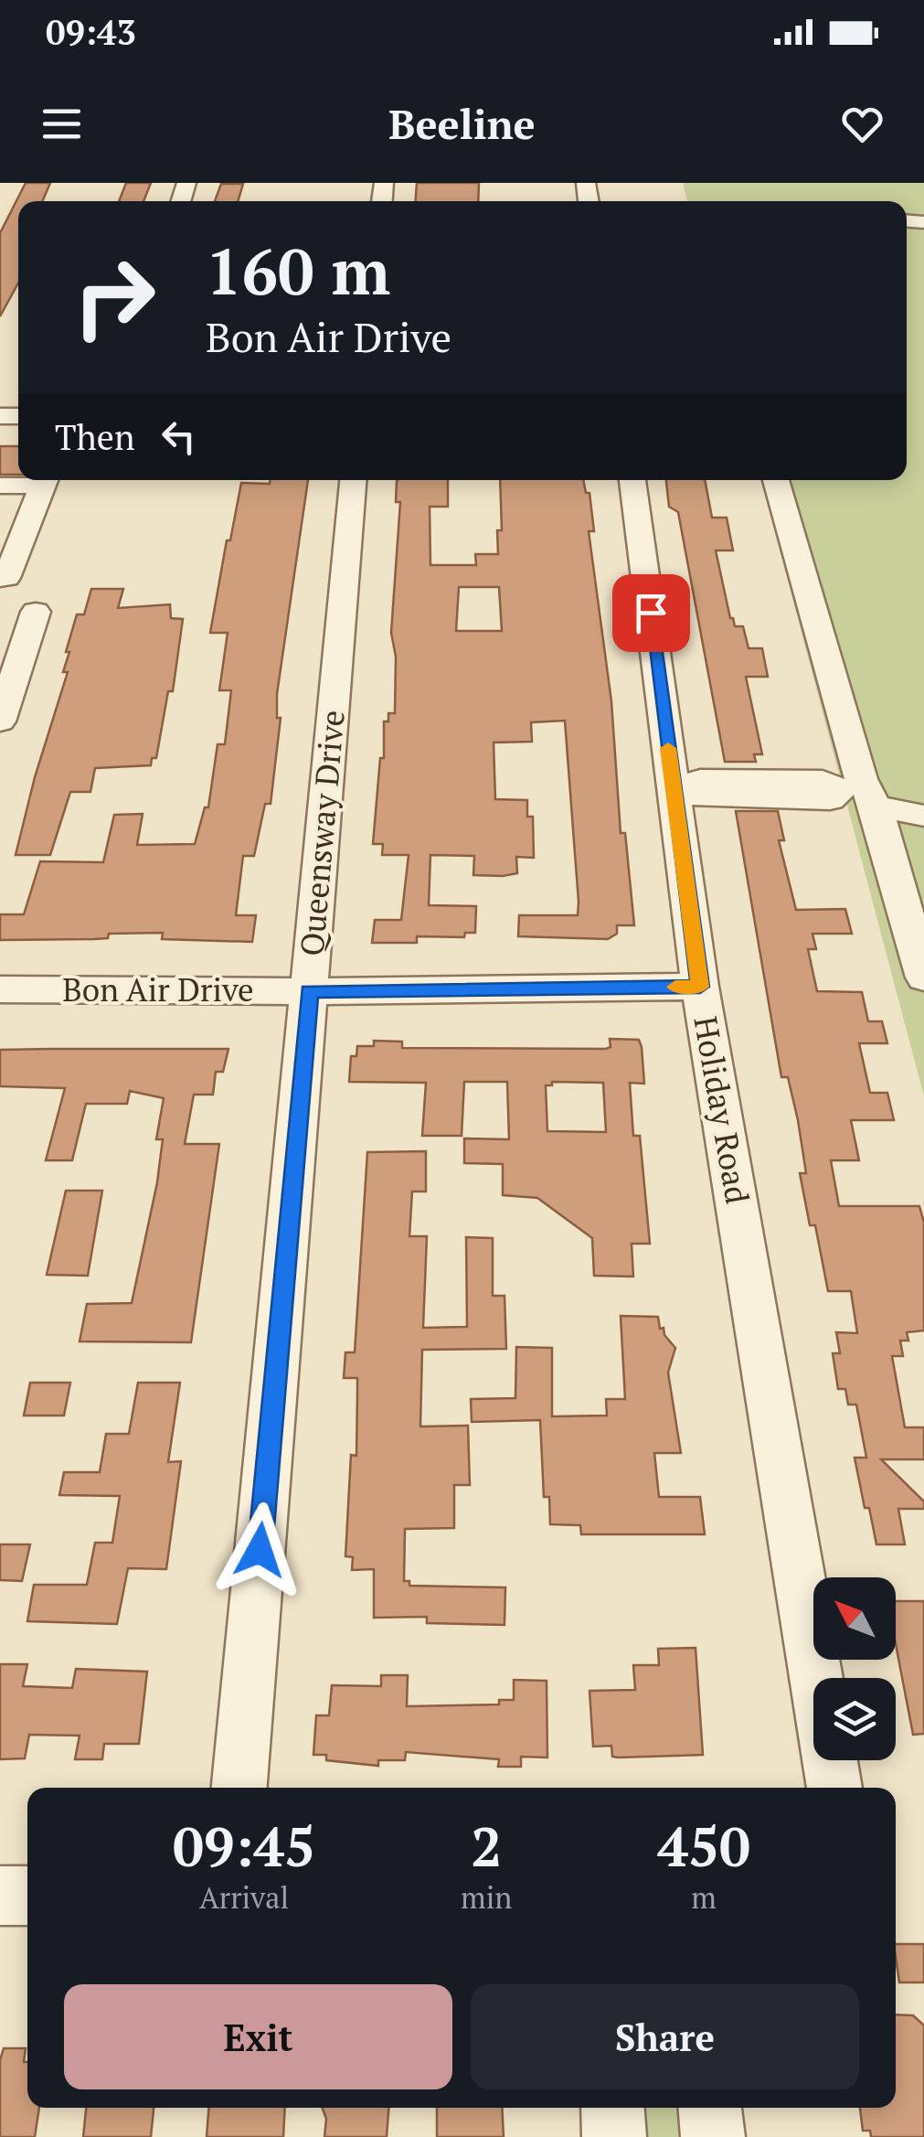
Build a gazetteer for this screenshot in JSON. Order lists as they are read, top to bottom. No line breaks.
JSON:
{"streets":{"street":["Queensway Drive","Bon Air Drive","Holiday Road"]},"crossings":[["Queensway Drive","Bon Air Drive"],["Bon Air Drive","Holiday Road"]],"north":"top left","page":{"status":"09:43","header":"Beeline","turn":["160 m","Bon Air Drive"],"then":"Then","eta":["09:45","Arrival","2","min","450","m"],"buttons":["Exit","Share"]}}
